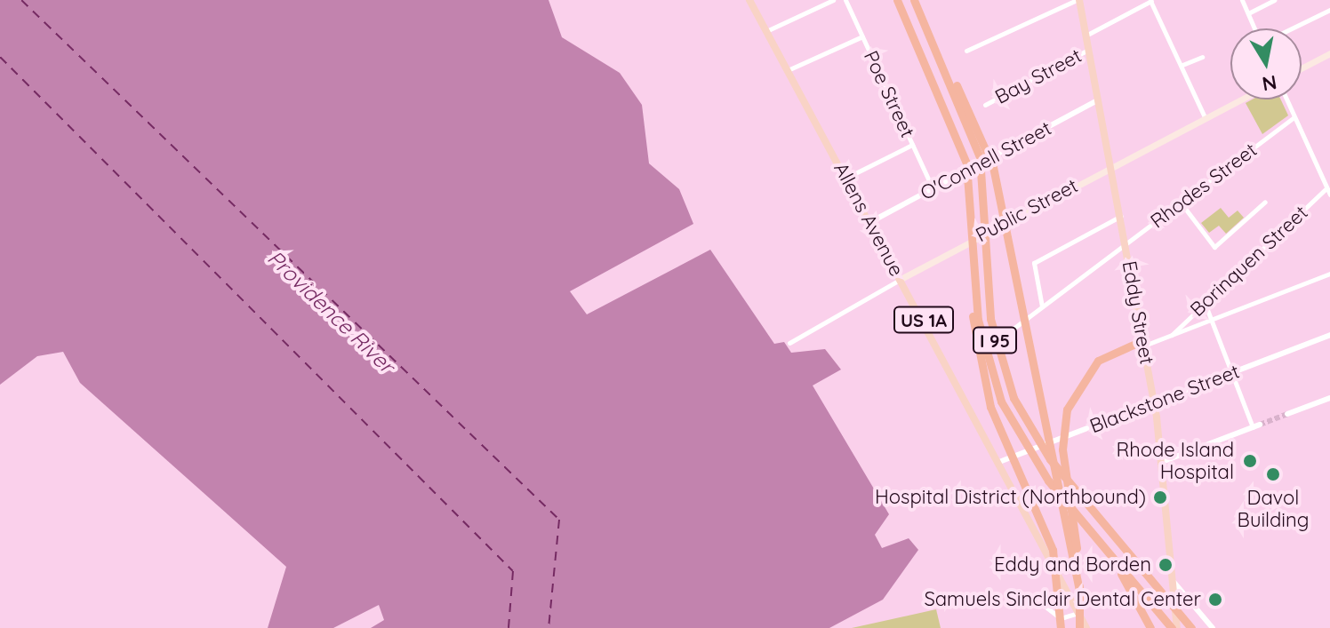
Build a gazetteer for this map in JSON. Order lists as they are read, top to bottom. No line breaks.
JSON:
{"streets":{"highway":["I 95"],"main road":["Public Street","Allens Avenue","Eddy Street","US 1A"],"street":["Bay Street","Poe Street","O'Connell Street","Rhodes Street","Borinquen Street","Blackstone Street"]},"crossings":[["Bay Street","Eddy Street"],["Poe Street","O'Connell Street"],["O'Connell Street","Allens Avenue"],["O'Connell Street","Eddy Street"],["Rhodes Street","Eddy Street"],["Public Street","Allens Avenue"],["Public Street","Eddy Street"],["Allens Avenue","Blackstone Street"],["Eddy Street","I 95"],["Eddy Street","Blackstone Street"]],"water":["Providence River"],"places":["Rhode Island Hospital","Davol Building","Hospital District (Northbound)","Eddy and Borden","Samuels Sinclair Dental Center"],"north":"bottom"}
